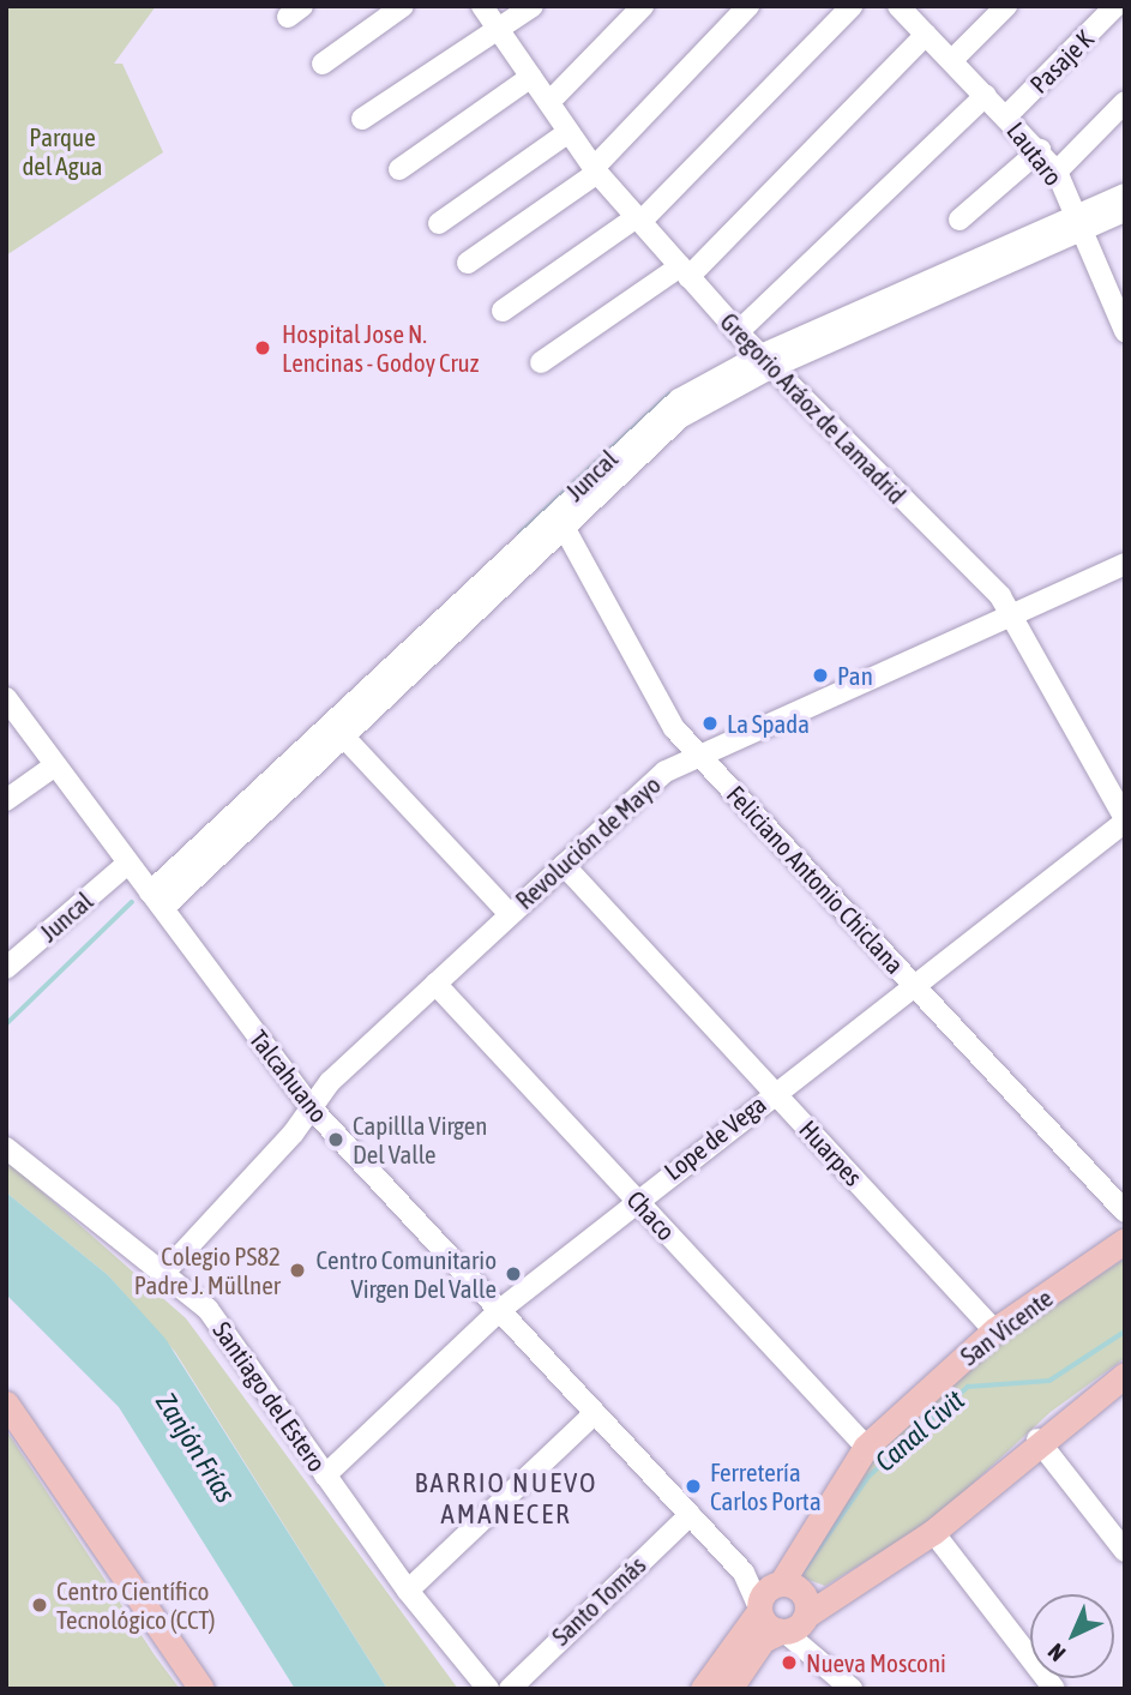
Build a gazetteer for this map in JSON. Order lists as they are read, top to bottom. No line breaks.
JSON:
{"streets":{"main road":["San Vicente"],"street":["Pasaje K","Lautaro","Gregorio Aráoz de Lamadrid","Juncal","Revolución de Mayo","Feliciano Antonio Chiclana","Talcahuano","Lope de Vega","Huarpes","Chaco","Santiago del Estero","Santo Tomás"]},"crossings":[["Pasaje K","Lautaro"],["Lautaro","Juncal"],["Gregorio Aráoz de Lamadrid","Juncal"],["Gregorio Aráoz de Lamadrid","Revolución de Mayo"],["Gregorio Aráoz de Lamadrid","Lope de Vega"],["Juncal","Feliciano Antonio Chiclana"],["Juncal","Talcahuano"],["Revolución de Mayo","Feliciano Antonio Chiclana"],["Revolución de Mayo","Talcahuano"],["Revolución de Mayo","Huarpes"],["Revolución de Mayo","Chaco"],["Revolución de Mayo","Santiago del Estero"],["Feliciano Antonio Chiclana","Lope de Vega"],["Talcahuano","Lope de Vega"],["Talcahuano","San Vicente"],["Talcahuano","Santo Tomás"],["Lope de Vega","Huarpes"],["Lope de Vega","Chaco"],["Lope de Vega","Santiago del Estero"],["Huarpes","San Vicente"],["Chaco","San Vicente"]],"districts":["BARRIO NUEVO AMANECER"],"water":["Canal Civit","Zanjón Frías"],"parks":["Parque del Agua"],"places":["Hospital Jose N. Lencinas - Godoy Cruz","Pan","La Spada","Capillla Virgen Del Valle","Colegio PS82 Padre J. Müllner","Centro Comunitario Virgen Del Valle","Ferretería Carlos Porta","Centro Científico Tecnológico (CCT)","Nueva Mosconi"],"north":"bottom left"}
